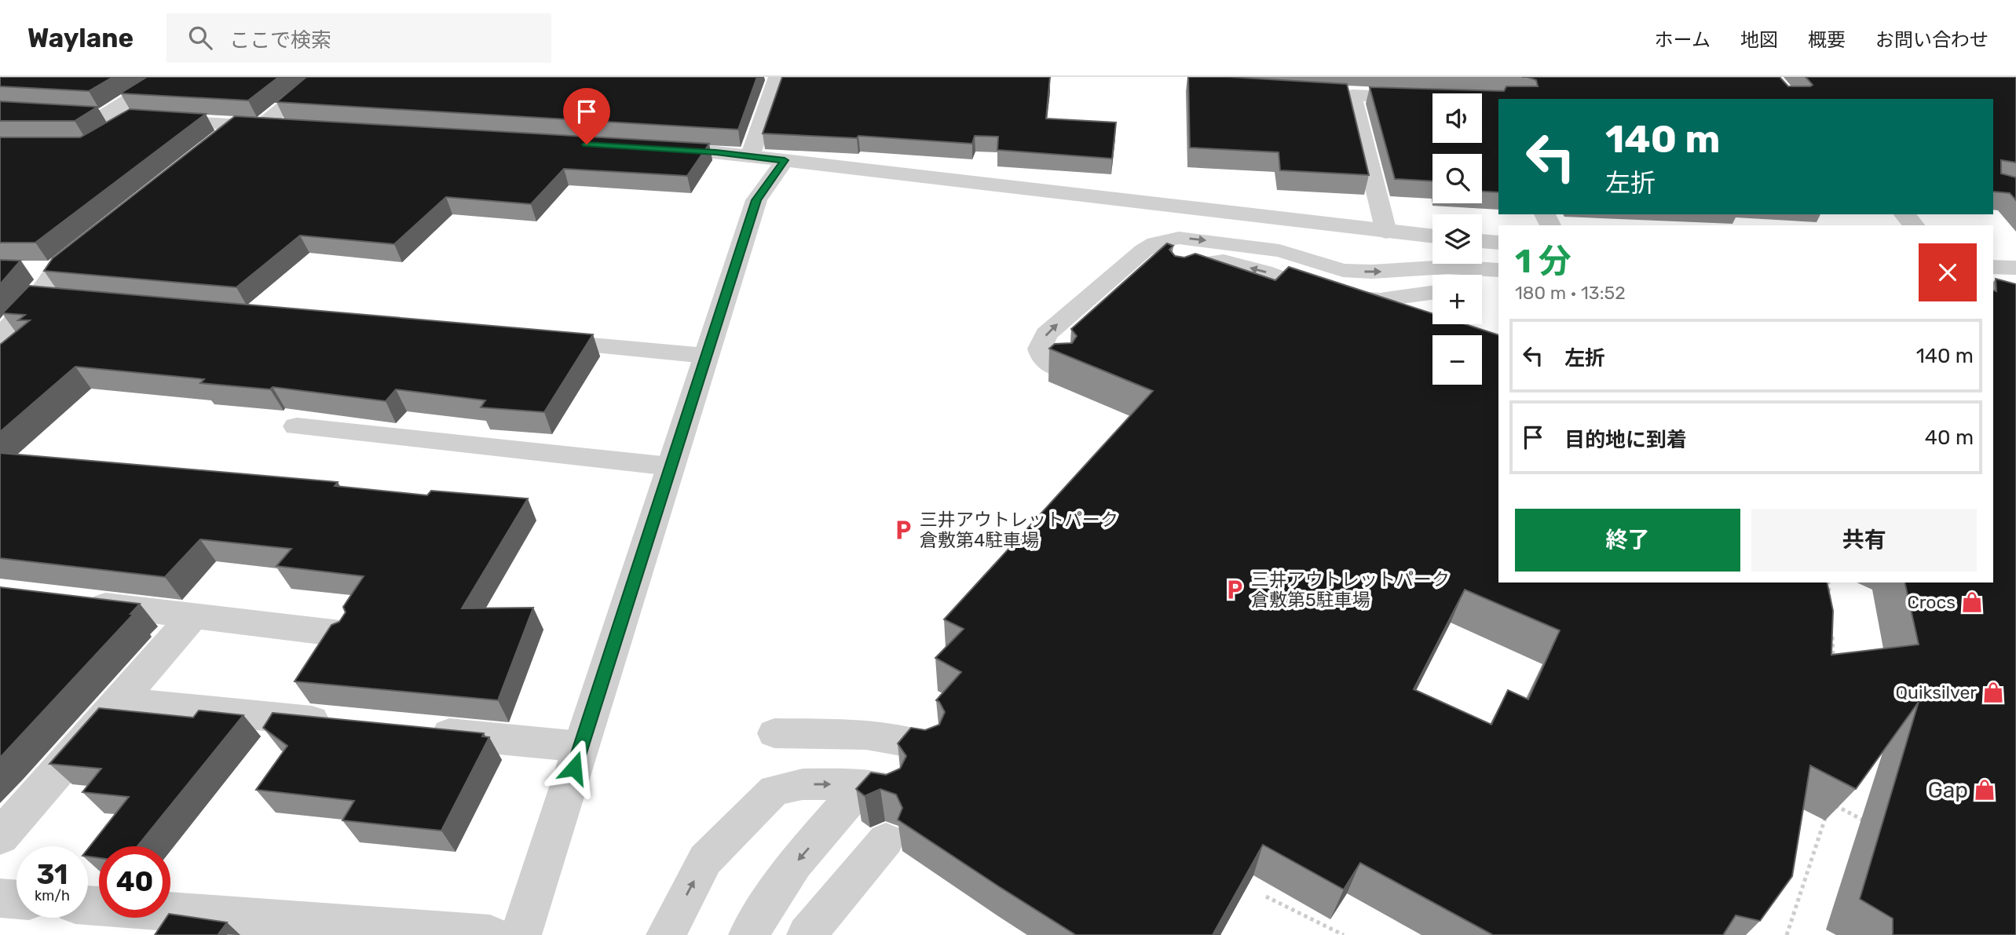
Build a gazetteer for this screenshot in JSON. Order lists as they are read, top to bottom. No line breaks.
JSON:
{"places":{"parking":["三井アウトレットパーク 倉敷第4駐車場","三井アウトレットパーク 倉敷第5駐車場"],"shop":["Crocs","Quiksilver","Gap"]},"page":{"header":"Waylane","search":"ここで検索","nav":["ホーム","地図","概要","お問い合わせ"],"map_buttons":["+","−"],"turn":["140 m","左折"],"heading":["1 分","180 m · 13:52"],"list":[{"name":"左折","value":"140 m"},{"name":"目的地に到着","value":"40 m"}],"buttons":["終了","共有"],"speed":"31 km/h","limit":"40"}}
